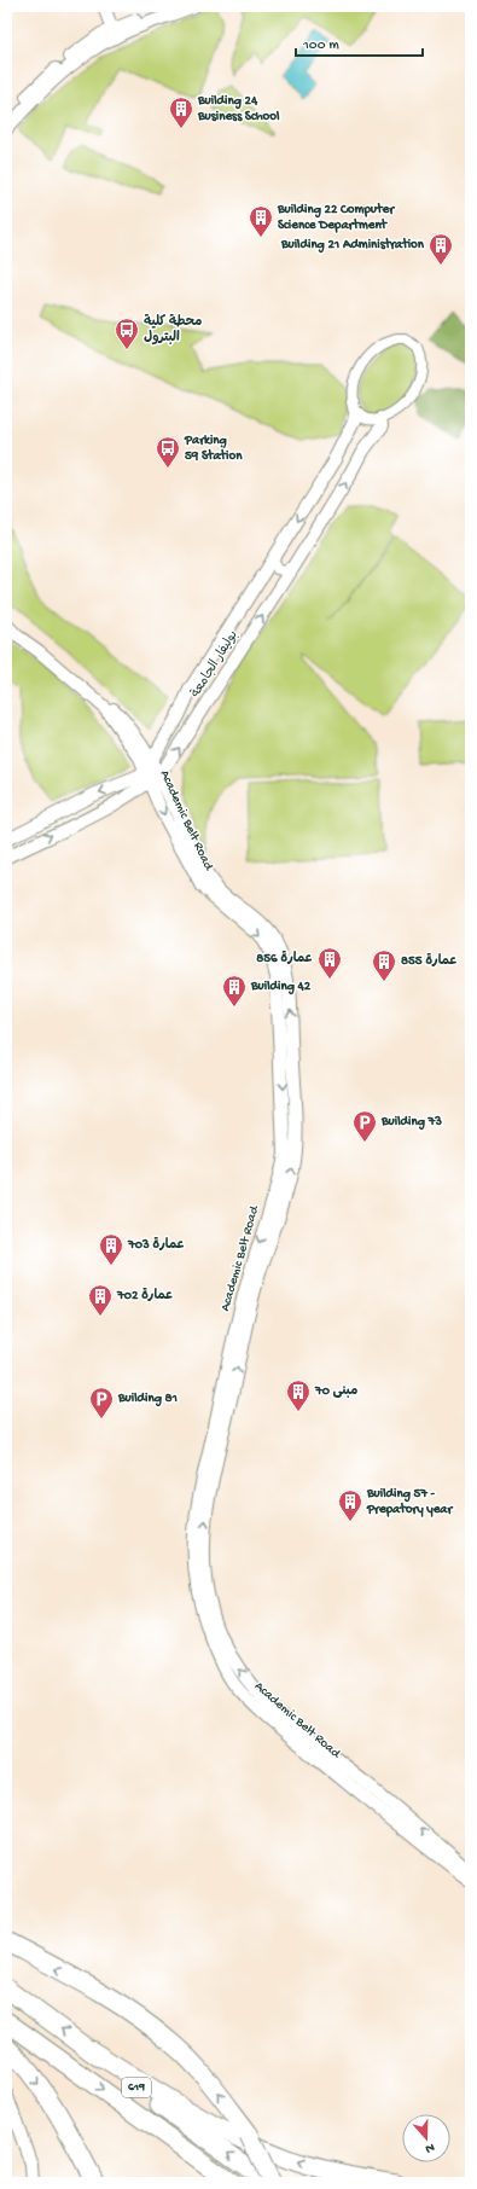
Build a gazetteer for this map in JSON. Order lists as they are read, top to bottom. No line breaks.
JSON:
{"streets":{"highway":["619"],"street":["بوليفار الجامعة","Academic Belt Road"]},"crossings":[["بوليفار الجامعة","Academic Belt Road"]],"places":{"building":["Building 24 Business School","Building 22 Computer Science Department","Building 21 Administration","عمارة 856","عمارة 855","Building 42","عمارة 703","عمارة 702","مبنى 70","Building 57 - Prepatory year"],"bus stop":["محطة كلية البترول","Parking 59 Station"],"parking":["Building 73","Building 81"]},"scale_bar":"100 m","north":"bottom"}
